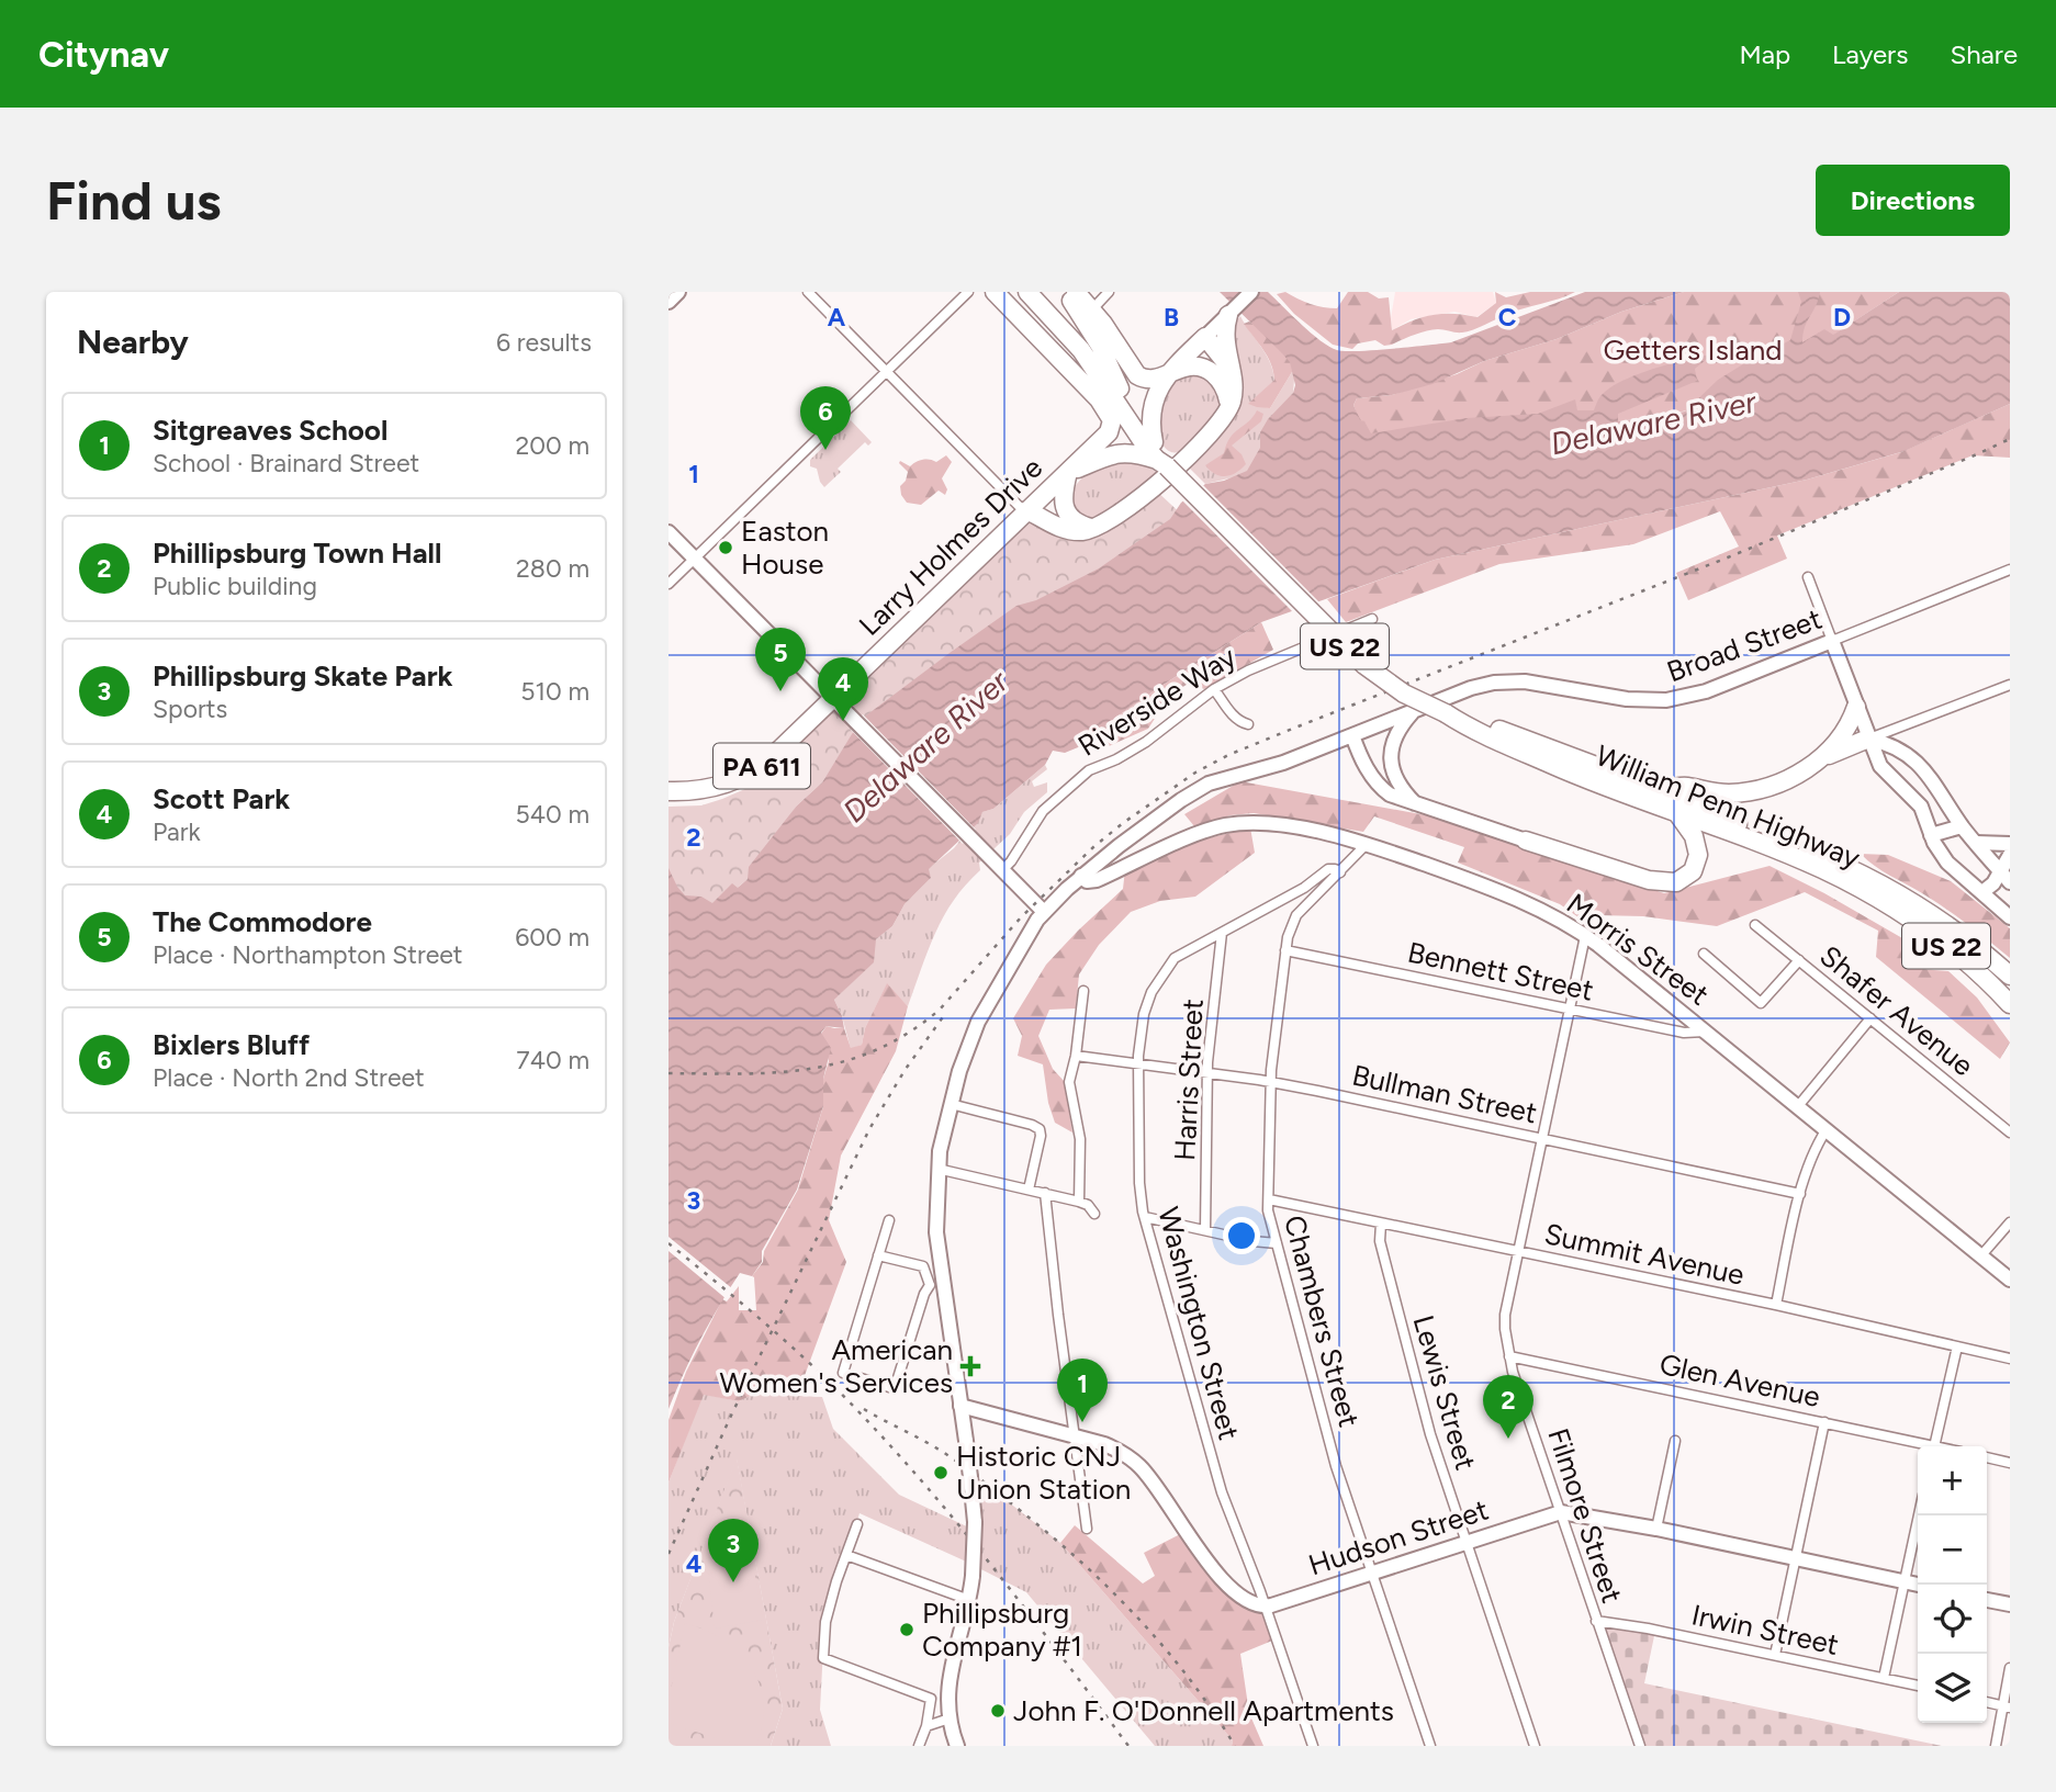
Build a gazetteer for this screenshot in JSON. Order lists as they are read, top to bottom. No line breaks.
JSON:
{"streets":{"highway":["Larry Holmes Drive","US 22","PA 611","William Penn Highway"],"main road":["Broad Street","Morris Street","Hudson Street"],"street":["Riverside Way","Bennett Street","Shafer Avenue","Harris Street","Bullman Street","Summit Avenue","Chambers Street","Washington Street","Glen Avenue","Lewis Street","Filmore Street","Irwin Street"]},"crossings":[["Broad Street","Morris Street"],["US 22","William Penn Highway"],["Morris Street","Bennett Street"],["Morris Street","Chambers Street"],["Morris Street","Filmore Street"],["Bennett Street","Chambers Street"],["Bennett Street","Filmore Street"],["Harris Street","Bullman Street"],["Harris Street","Washington Street"],["Bullman Street","Chambers Street"],["Bullman Street","Washington Street"],["Bullman Street","Filmore Street"],["Summit Avenue","Chambers Street"],["Summit Avenue","Lewis Street"],["Summit Avenue","Filmore Street"],["Chambers Street","Washington Street"],["Chambers Street","Hudson Street"],["Washington Street","Hudson Street"],["Glen Avenue","Filmore Street"],["Lewis Street","Hudson Street"],["Filmore Street","Hudson Street"],["Filmore Street","Irwin Street"]],"water":["Delaware River"],"parks":["Getters Island"],"places":{"other":["Easton House","Historic CNJ Union Station","Phillipsburg Company #1","John F. O'Donnell Apartments"],"health":["American Women's Services"]},"page":{"header":"Citynav","nav":["Map","Layers","Share"],"buttons":"Directions","title":"Find us","heading":["Nearby","6 results"],"pins":["6","5","4","1","2","3"],"list":[{"mark":"1","name":"Sitgreaves School","note":"School · Brainard Street","value":"200 m"},{"mark":"2","name":"Phillipsburg Town Hall","note":"Public building","value":"280 m"},{"mark":"3","name":"Phillipsburg Skate Park","note":"Sports","value":"510 m"},{"mark":"4","name":"Scott Park","note":"Park","value":"540 m"},{"mark":"5","name":"The Commodore","note":"Place · Northampton Street","value":"600 m"},{"mark":"6","name":"Bixlers Bluff","note":"Place · North 2nd Street","value":"740 m"}],"map_buttons":["+","−"]},"grid":{"columns":["A","B","C","D"],"rows":["1","2","3","4"]}}
